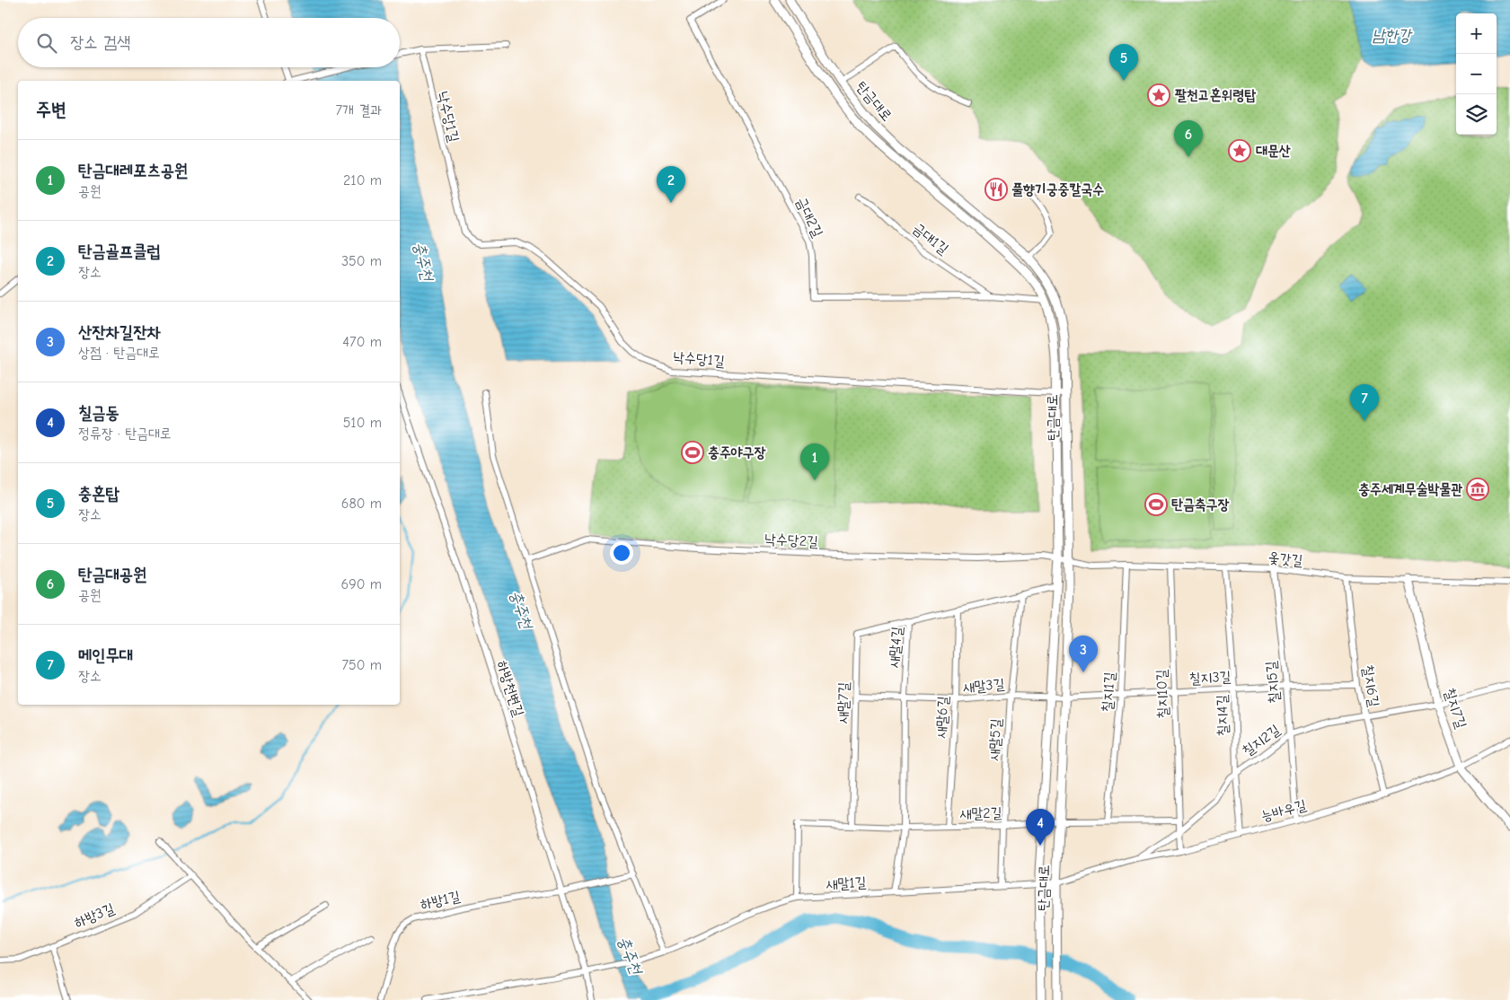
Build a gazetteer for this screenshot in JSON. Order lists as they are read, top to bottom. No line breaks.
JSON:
{"streets":{"main road":["탄금대로","칠지7길"],"street":["낙수당1길","금대2길","금대1길","낙수당2길","옻갓길","새말4길","칠지3길","칠지5길","새말3길","칠지6길","하방천변길","칠지1길","칠지10길","새말7길","칠지4길","새말6길","새말5길","칠지2길","능바우길","새말2길","새말1길","하방1길","하방3길"]},"crossings":[["탄금대로","낙수당1길"],["탄금대로","금대2길"],["탄금대로","낙수당2길"],["탄금대로","옻갓길"],["탄금대로","새말4길"],["탄금대로","칠지3길"],["탄금대로","새말3길"],["탄금대로","능바우길"],["탄금대로","새말2길"],["탄금대로","새말1길"],["금대2길","금대1길"],["낙수당2길","옻갓길"],["옻갓길","칠지5길"],["옻갓길","칠지6길"],["옻갓길","칠지1길"],["옻갓길","칠지10길"],["옻갓길","칠지7길"],["옻갓길","칠지4길"],["새말4길","새말3길"],["새말4길","새말7길"],["새말4길","새말6길"],["새말4길","새말5길"],["새말4길","새말2길"],["새말4길","새말1길"],["칠지3길","칠지5길"],["칠지3길","새말3길"],["칠지3길","칠지6길"],["칠지3길","칠지1길"],["칠지3길","칠지10길"],["칠지3길","칠지4길"],["칠지5길","칠지2길"],["칠지5길","능바우길"],["새말3길","새말7길"],["새말3길","새말6길"],["새말3길","새말5길"],["칠지6길","칠지2길"],["칠지6길","능바우길"],["하방천변길","새말1길"],["하방천변길","하방1길"],["새말7길","새말2길"],["칠지7길","칠지2길"],["칠지7길","능바우길"],["칠지4길","칠지2길"],["칠지4길","능바우길"],["새말6길","새말2길"],["새말5길","새말2길"],["새말5길","새말1길"],["칠지2길","능바우길"],["새말2길","새말1길"]],"water":["남한강","충주천"],"places":{"place":["팔천고혼위령탑","대문산"],"restaurant":["풀향기궁중칼국수"],"sports":["충주야구장","탄금축구장"],"museum":["충주세계무술박물관"]},"page":{"map_buttons":["+","−"],"search":"장소 검색","pins":["5","6","2","7","1","3","4"],"heading":["주변","7개 결과"],"list":[{"mark":"1","name":"탄금대레포츠공원","note":"공원","value":"210 m"},{"mark":"2","name":"탄금골프클럽","note":"장소","value":"350 m"},{"mark":"3","name":"산잔차길잔차","note":"상점 · 탄금대로","value":"470 m"},{"mark":"4","name":"칠금동","note":"정류장 · 탄금대로","value":"510 m"},{"mark":"5","name":"충혼탑","note":"장소","value":"680 m"},{"mark":"6","name":"탄금대공원","note":"공원","value":"690 m"},{"mark":"7","name":"메인무대","note":"장소","value":"750 m"}]}}
